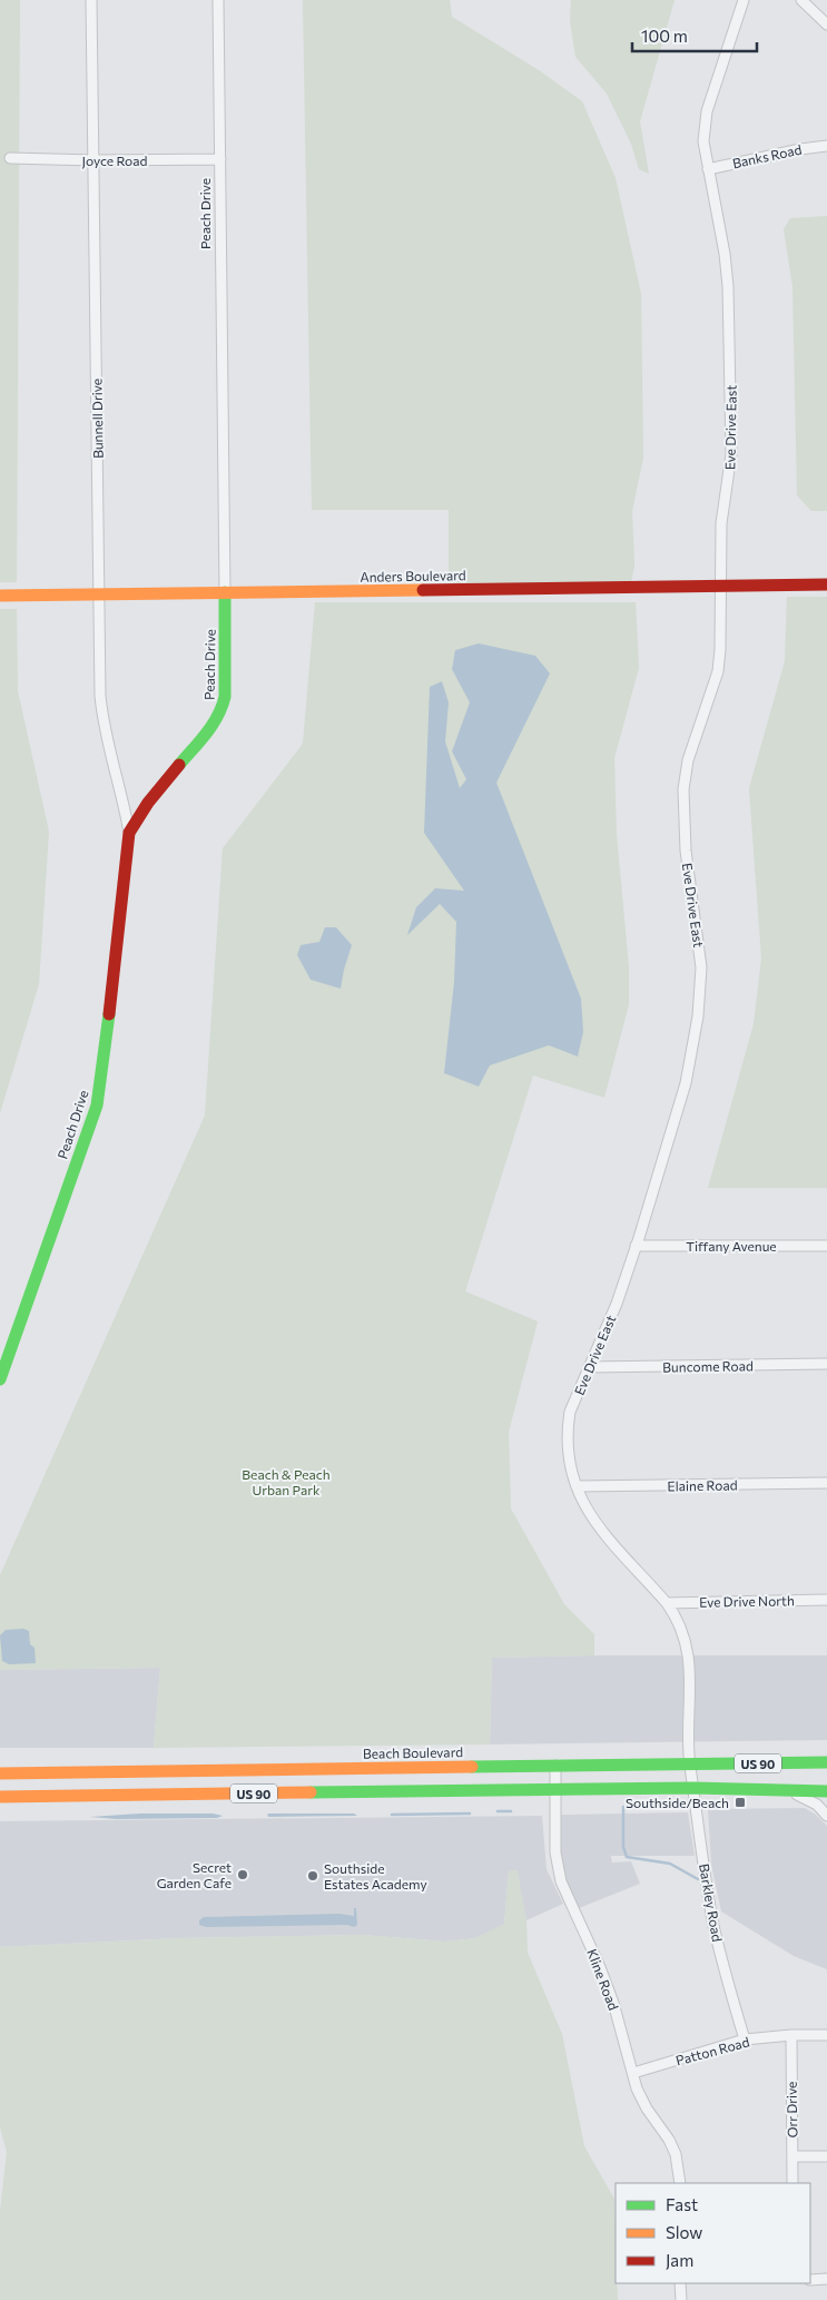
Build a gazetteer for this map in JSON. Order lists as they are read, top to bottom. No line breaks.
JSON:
{"streets":{"main road":["Peach Drive","Anders Boulevard","Beach Boulevard","US 90"],"street":["Banks Road","Joyce Road","Bunnell Drive","Eve Drive East","Tiffany Avenue","Buncome Road","Elaine Road","Eve Drive North","Barkley Road","Kline Road","Patton Road","Orr Drive"]},"crossings":[["Banks Road","Eve Drive East"],["Joyce Road","Peach Drive"],["Joyce Road","Bunnell Drive"],["Peach Drive","Bunnell Drive"],["Peach Drive","Anders Boulevard"],["Bunnell Drive","Anders Boulevard"],["Eve Drive East","Anders Boulevard"],["Eve Drive East","Tiffany Avenue"],["Eve Drive East","Buncome Road"],["Eve Drive East","Elaine Road"],["Eve Drive East","Eve Drive North"],["Eve Drive East","Beach Boulevard"],["Eve Drive East","Barkley Road"],["Beach Boulevard","US 90"],["Beach Boulevard","Barkley Road"],["Beach Boulevard","Kline Road"],["US 90","Barkley Road"],["US 90","Kline Road"],["Barkley Road","Patton Road"],["Kline Road","Patton Road"],["Patton Road","Orr Drive"]],"parks":["Beach & Peach Urban Park"],"places":{"transit":["Southside/Beach"],"other":["Secret Garden Cafe","Southside Estates Academy"]},"legend":["Fast","Slow","Jam"],"scale_bar":"100 m"}
